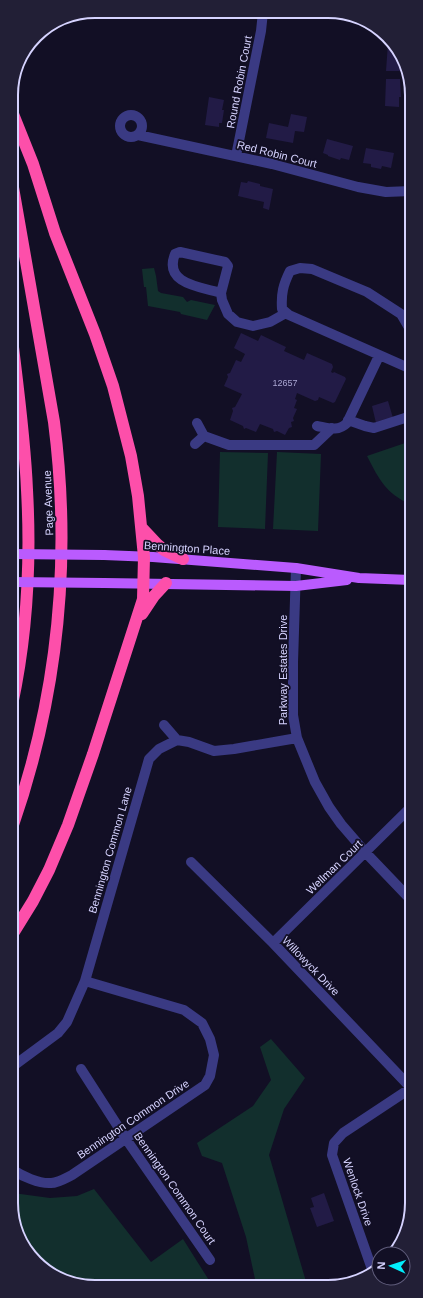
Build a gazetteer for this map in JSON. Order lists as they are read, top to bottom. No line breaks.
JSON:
{"streets":{"highway":["Page Avenue"],"main road":["Bennington Place"],"street":["Round Robin Court","Red Robin Court","Parkway Estates Drive","Bennington Common Lane","Wellman Court","Willowyck Drive","Bennington Common Drive","Bennington Common Court","Wenlock Drive"]},"crossings":[["Round Robin Court","Red Robin Court"],["Bennington Place","Parkway Estates Drive"],["Parkway Estates Drive","Wellman Court"],["Bennington Common Lane","Bennington Common Drive"],["Wellman Court","Willowyck Drive"],["Bennington Common Drive","Bennington Common Court"]],"house_numbers":["12657"],"north":"left"}
